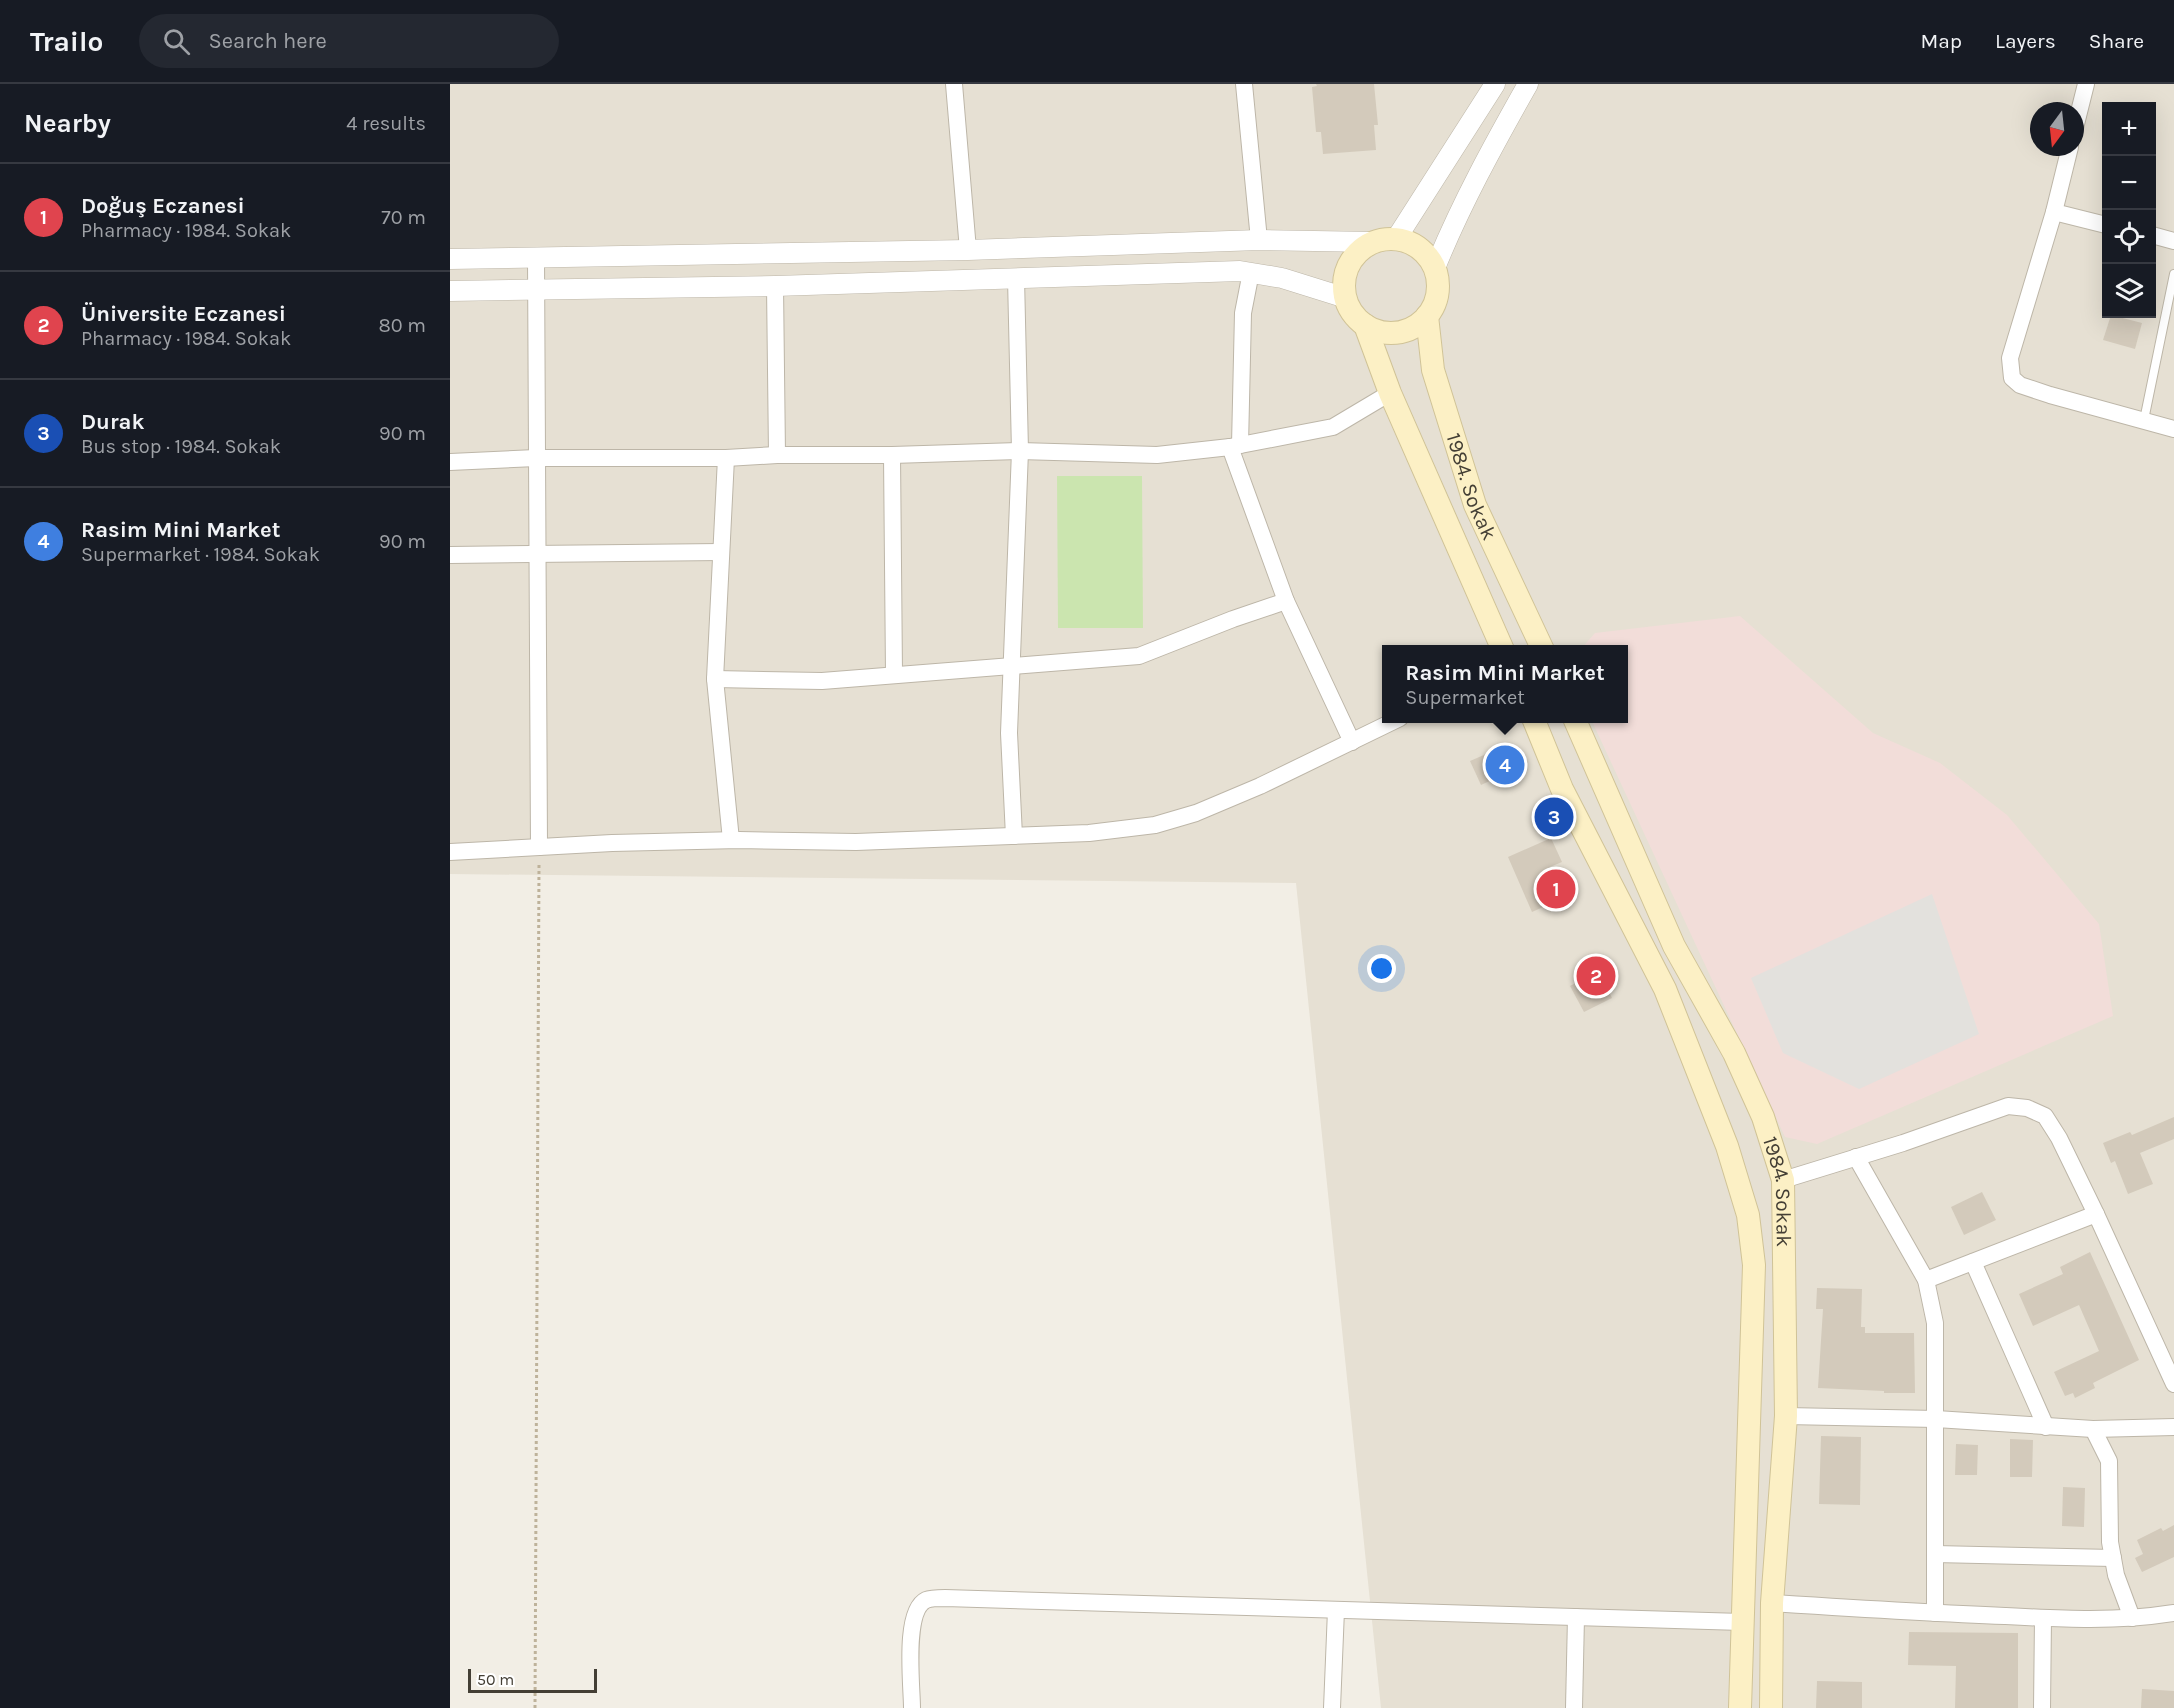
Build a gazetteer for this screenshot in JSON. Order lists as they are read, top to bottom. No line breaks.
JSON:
{"streets":{"main road":["1984. Sokak"]},"scale_bar":"50 m","north":"bottom","page":{"header":"Trailo","search":"Search here","nav":["Map","Layers","Share"],"heading":["Nearby","4 results"],"map_buttons":["+","−"],"list":[{"mark":"1","name":"Doğuş Eczanesi","note":"Pharmacy · 1984. Sokak","value":"70 m"},{"mark":"2","name":"Üniversite Eczanesi","note":"Pharmacy · 1984. Sokak","value":"80 m"},{"mark":"3","name":"Durak","note":"Bus stop · 1984. Sokak","value":"90 m"},{"mark":"4","name":"Rasim Mini Market","note":"Supermarket · 1984. Sokak","value":"90 m"}],"popup":["Rasim Mini Market","Supermarket"],"pins":["4","3","1","2"],"scale":"50 m"}}
